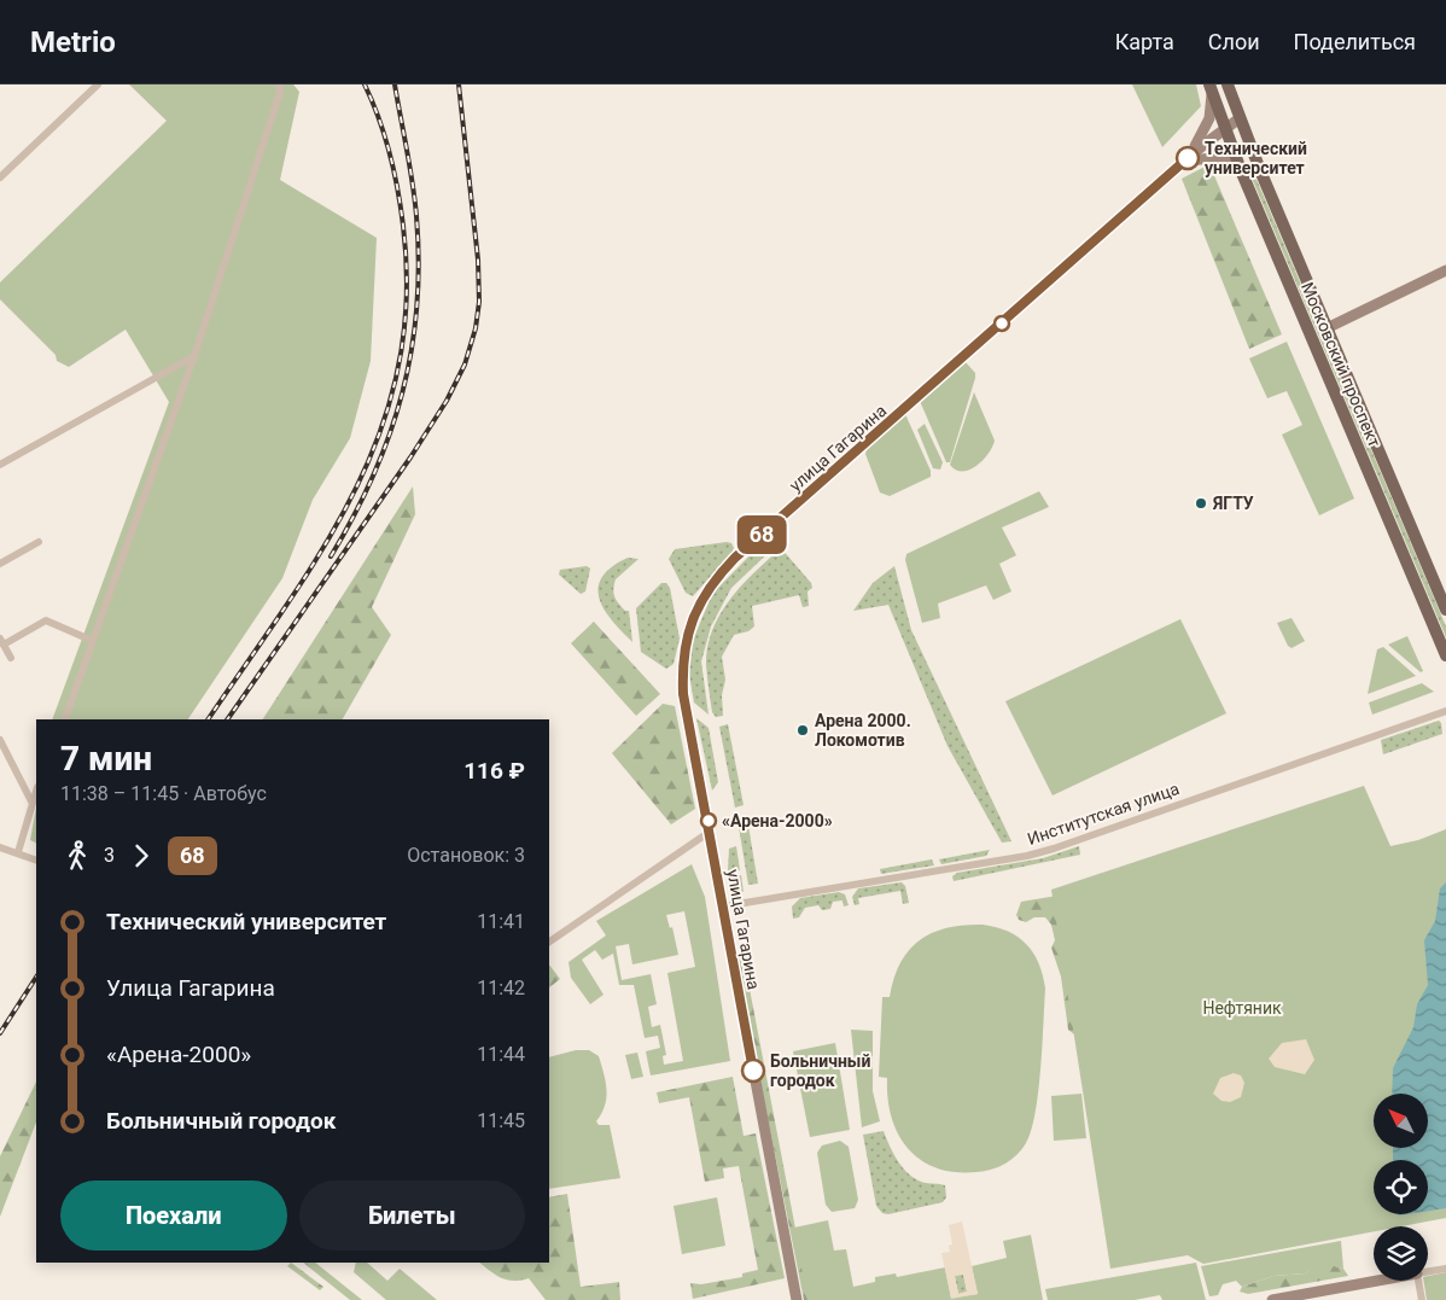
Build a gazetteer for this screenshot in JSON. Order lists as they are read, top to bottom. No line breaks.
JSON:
{"streets":{"main road":["Московский проспект","улица Гагарина"],"street":["Институтская улица"]},"crossings":[["Московский проспект","улица Гагарина"],["улица Гагарина","Институтская улица"]],"parks":["Нефтяник"],"places":["Технический университет","ЯГТУ","Арена 2000. Локомотив","«Арена-2000»","Больничный городок"],"lines":["bus line 68"],"north":"top left","page":{"header":"Metrio","nav":["Карта","Слои","Поделиться"],"on_map":"68","heading":["7 мин","11:38 – 11:45 · Автобус","116 ₽"],"legs":["3","68","Остановок: 3"],"list":[{"name":"Технический университет","value":"11:41"},{"name":"Улица Гагарина","value":"11:42"},{"name":"«Арена-2000»","value":"11:44"},{"name":"Больничный городок","value":"11:45"}],"buttons":["Поехали","Билеты"]}}
